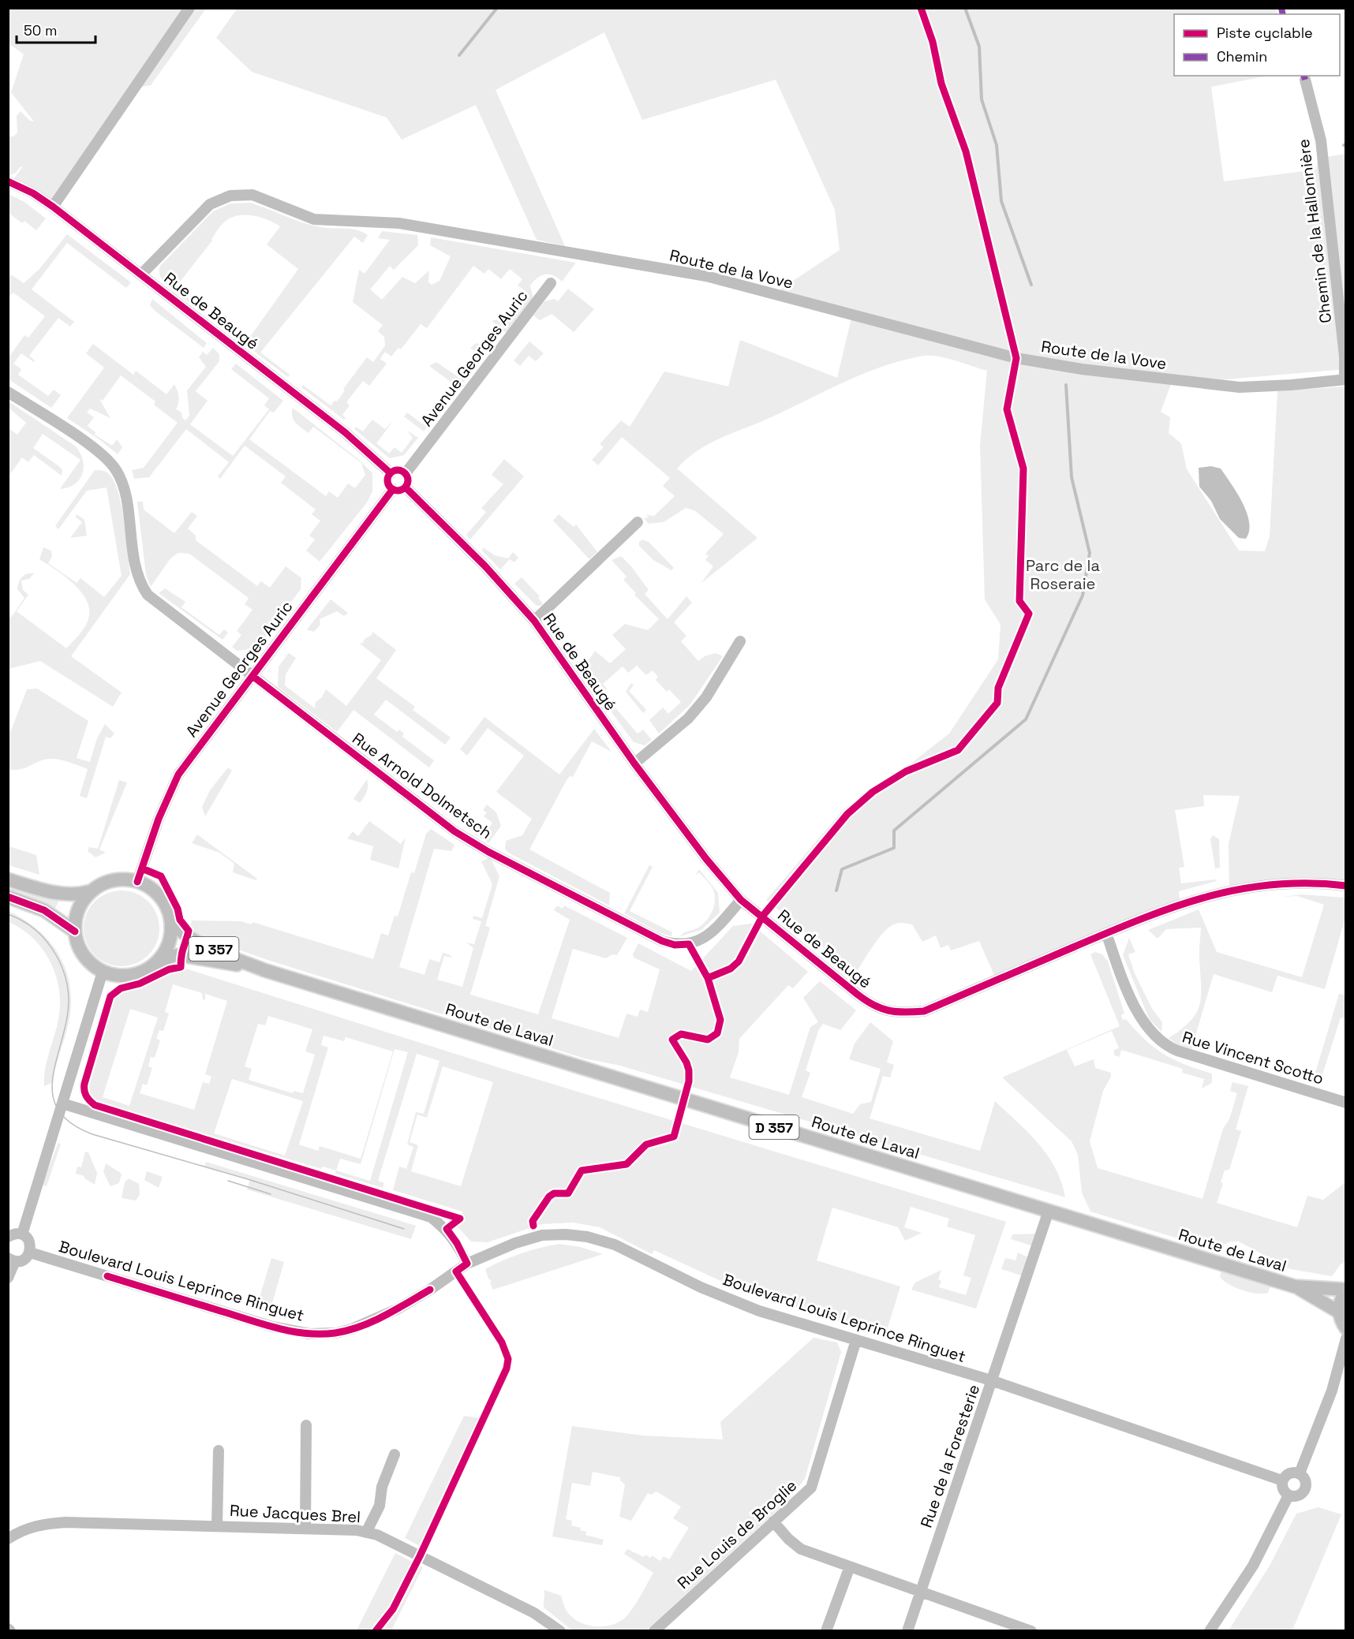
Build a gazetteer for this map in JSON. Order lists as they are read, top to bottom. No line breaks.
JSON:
{"streets":{"main road":["D 357","Route de Laval"],"street":["Chemin de la Hallonnière","Route de la Vove","Rue de Beaugé","Avenue Georges Auric","Rue Arnold Dolmetsch","Rue Vincent Scotto","Boulevard Louis Leprince Ringuet","Rue de la Foresterie","Rue Jacques Brel","Rue Louis de Broglie"]},"crossings":[["Chemin de la Hallonnière","Route de la Vove"],["Route de la Vove","Rue de Beaugé"],["Rue de Beaugé","Avenue Georges Auric"],["Rue de Beaugé","Rue Arnold Dolmetsch"],["Rue de Beaugé","Rue Vincent Scotto"],["Avenue Georges Auric","Rue Arnold Dolmetsch"],["Avenue Georges Auric","Route de Laval"],["Route de Laval","Rue de la Foresterie"],["Boulevard Louis Leprince Ringuet","Rue de la Foresterie"],["Boulevard Louis Leprince Ringuet","Rue Louis de Broglie"]],"parks":["Parc de la Roseraie"],"legend":["Piste cyclable","Chemin"],"scale_bar":"50 m"}
